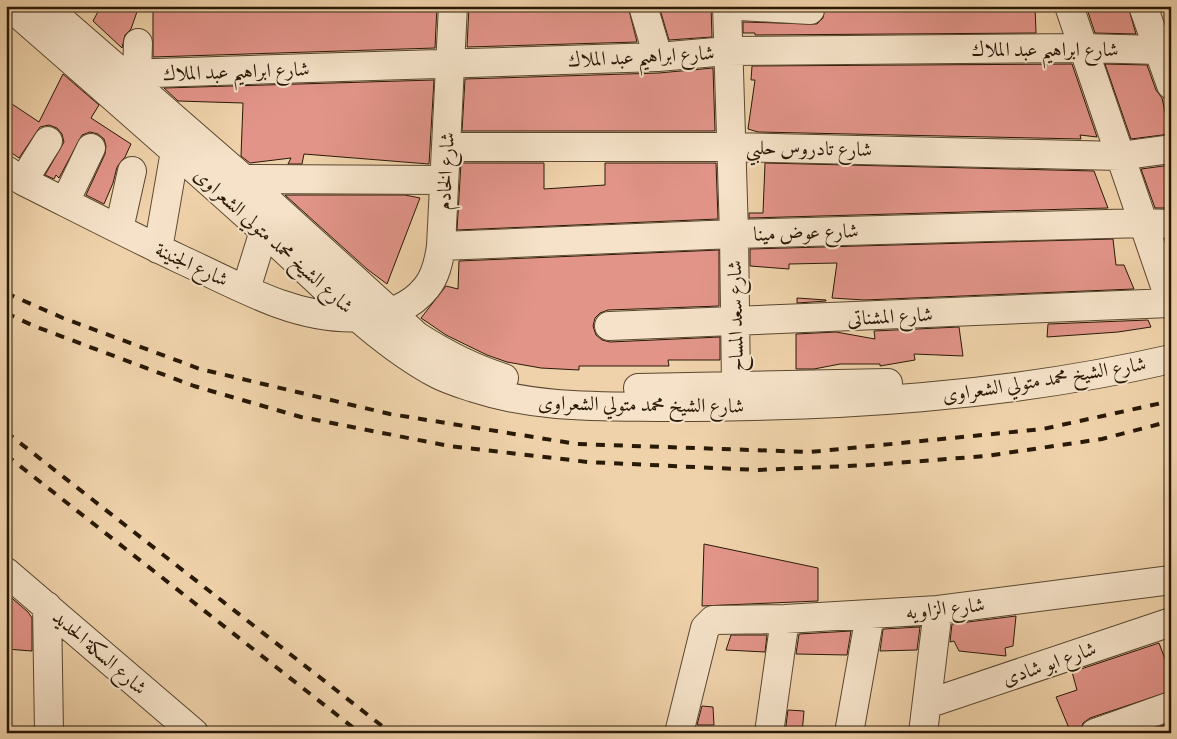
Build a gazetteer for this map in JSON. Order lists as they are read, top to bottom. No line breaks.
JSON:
{"streets":{"street":["شارع ابراهيم عبد الملاك","شارع تادروس حلبي","شارع الخادم","شارع عوض مينا","شارع الشيخ محمد متولي الشعراوى","شارع الجنينة","شارع سعد المساح","شارع المشناتى","شارع الزاويه","شارع السكة الحديد","شارع ابو شادى"]},"crossings":[["شارع ابراهيم عبد الملاك","شارع الخادم"],["شارع ابراهيم عبد الملاك","شارع الشيخ محمد متولي الشعراوى"],["شارع ابراهيم عبد الملاك","شارع سعد المساح"],["شارع تادروس حلبي","شارع الخادم"],["شارع تادروس حلبي","شارع سعد المساح"],["شارع الخادم","شارع عوض مينا"],["شارع الخادم","شارع الشيخ محمد متولي الشعراوى"],["شارع الخادم","شارع الجنينة"],["شارع عوض مينا","شارع سعد المساح"],["شارع الشيخ محمد متولي الشعراوى","شارع الجنينة"],["شارع الشيخ محمد متولي الشعراوى","شارع سعد المساح"],["شارع سعد المساح","شارع المشناتى"]]}
